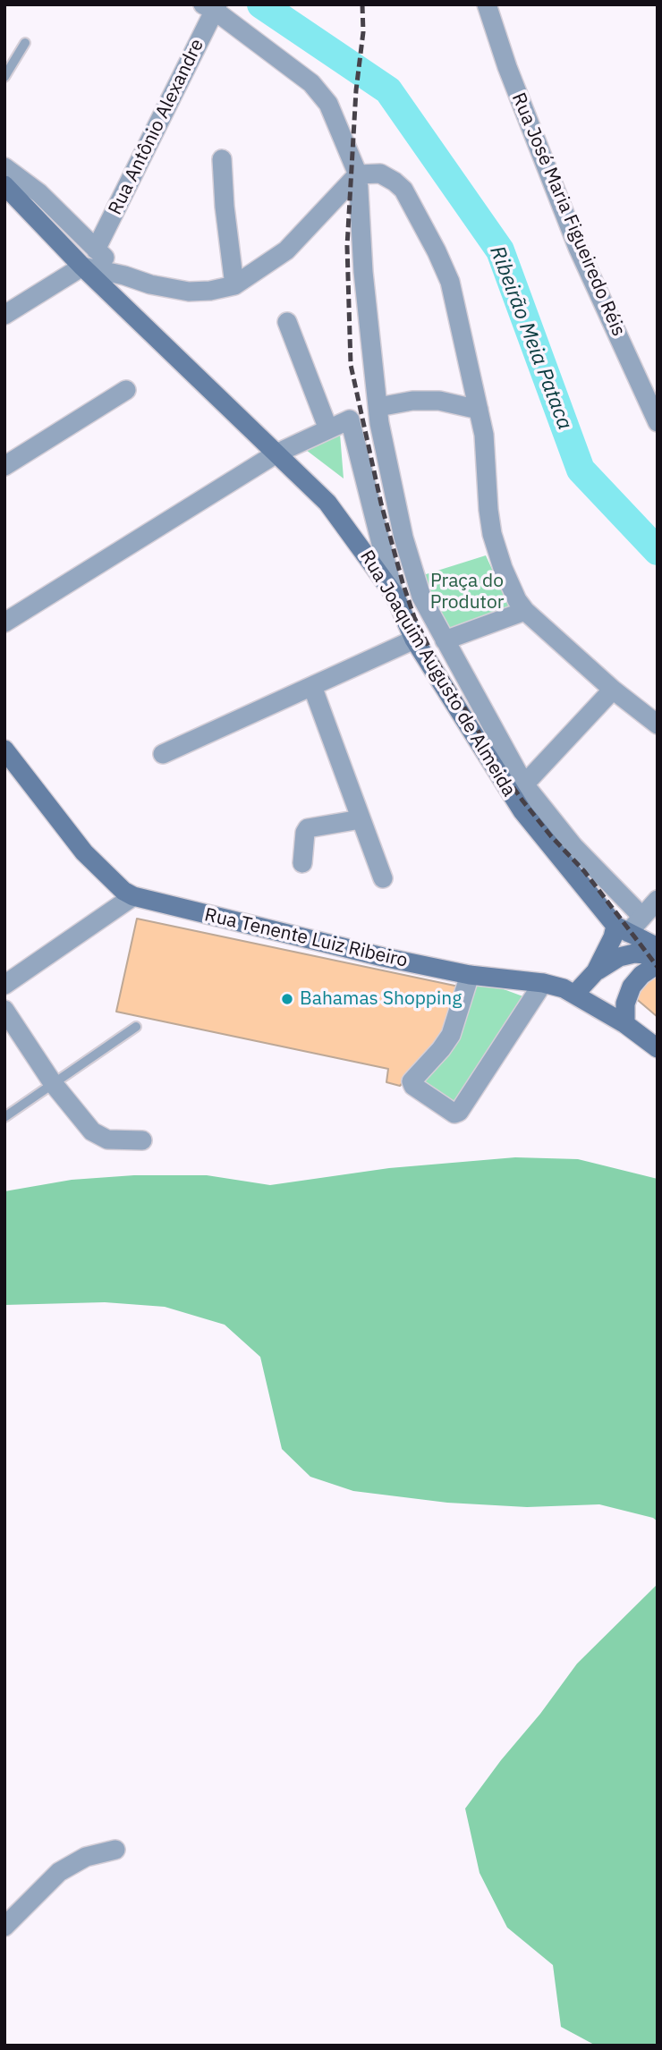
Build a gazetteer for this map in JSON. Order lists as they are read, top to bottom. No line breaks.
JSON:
{"streets":{"main road":["Rua Joaquim Augusto de Almeida","Rua Tenente Luiz Ribeiro"],"street":["Rua Antônio Alexandre","Rua José Maria Figueiredo Réis"]},"water":["Ribeirão Meia Pataca"],"parks":["Praça do Produtor"],"places":["Bahamas Shopping"]}
